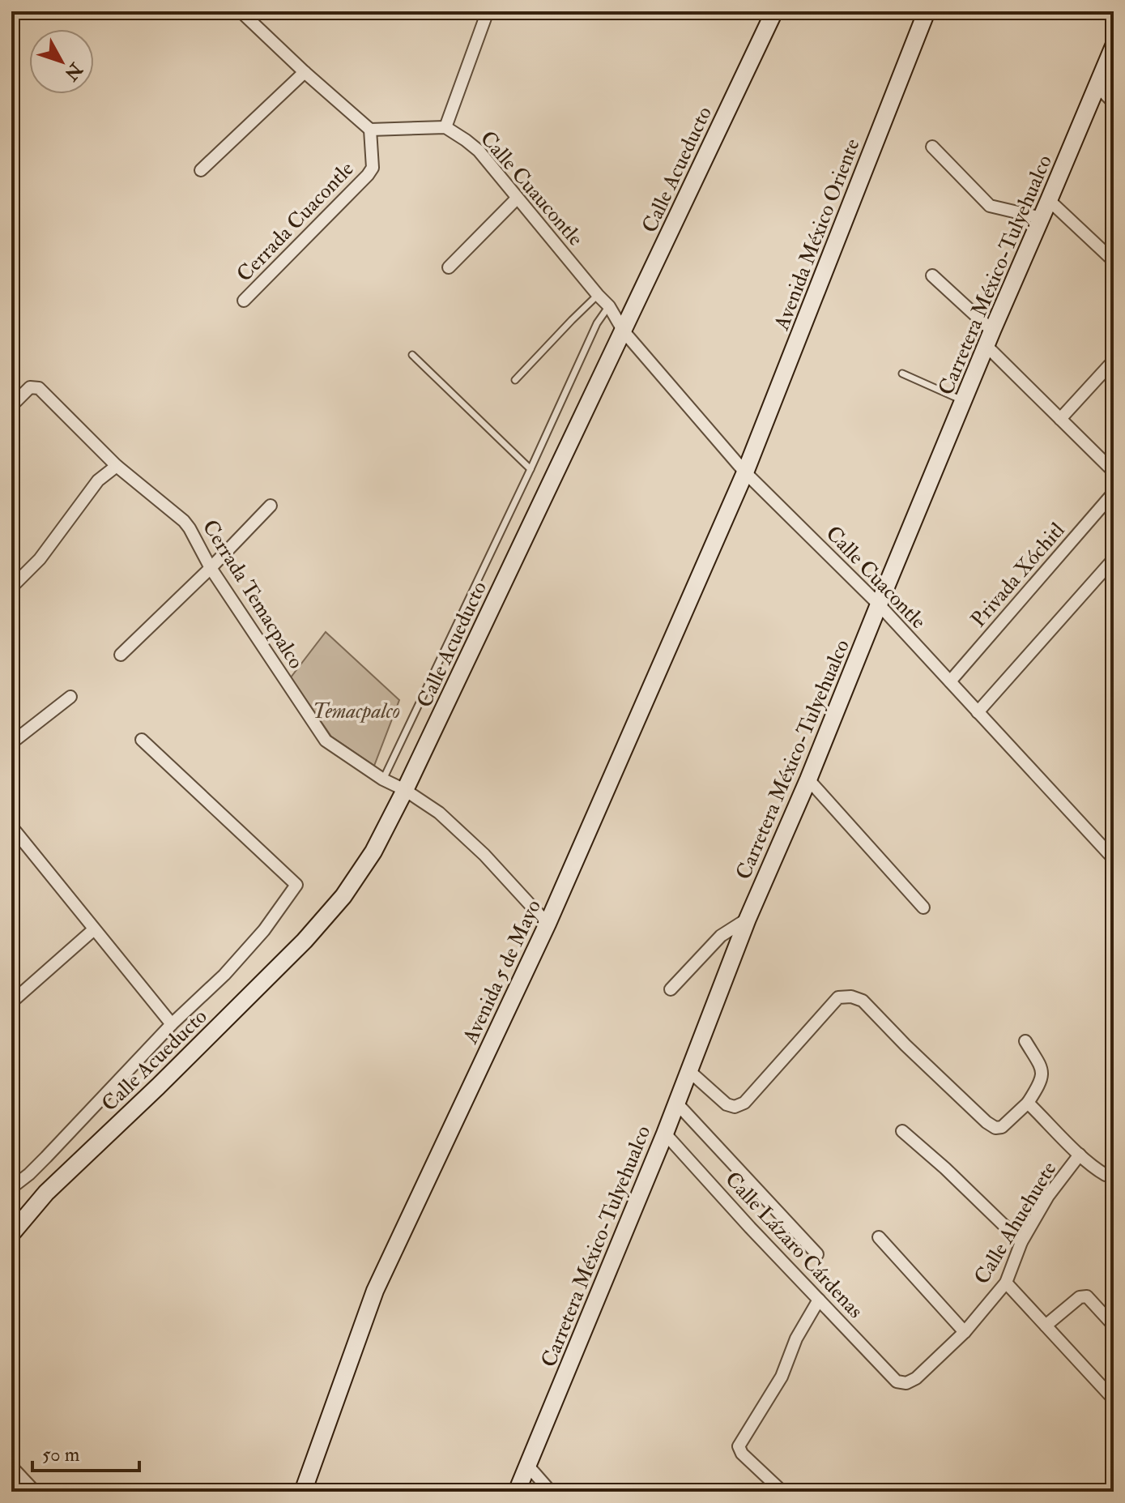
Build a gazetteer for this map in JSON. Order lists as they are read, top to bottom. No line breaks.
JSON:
{"streets":{"main road":["Calle Acueducto","Avenida México Oriente","Carretera México-Tulyehualco","Avenida 5 de Mayo"],"street":["Calle Cuaucontle","Cerrada Cuacontle","Privada Xóchitl","Calle Cuacontle","Cerrada Temacpalco","Calle Ahuehuete","Calle Lázaro Cárdenas"]},"crossings":[["Calle Acueducto","Calle Cuaucontle"],["Calle Acueducto","Cerrada Temacpalco"],["Calle Cuaucontle","Avenida México Oriente"],["Calle Cuaucontle","Calle Cuacontle"],["Calle Cuaucontle","Avenida 5 de Mayo"],["Avenida México Oriente","Calle Cuacontle"],["Avenida México Oriente","Avenida 5 de Mayo"],["Carretera México-Tulyehualco","Calle Cuacontle"],["Carretera México-Tulyehualco","Calle Lázaro Cárdenas"],["Privada Xóchitl","Calle Cuacontle"],["Calle Cuacontle","Avenida 5 de Mayo"],["Cerrada Temacpalco","Avenida 5 de Mayo"],["Calle Ahuehuete","Calle Lázaro Cárdenas"]],"parks":["Temacpalco"],"scale_bar":"50 m","north":"bottom right"}
